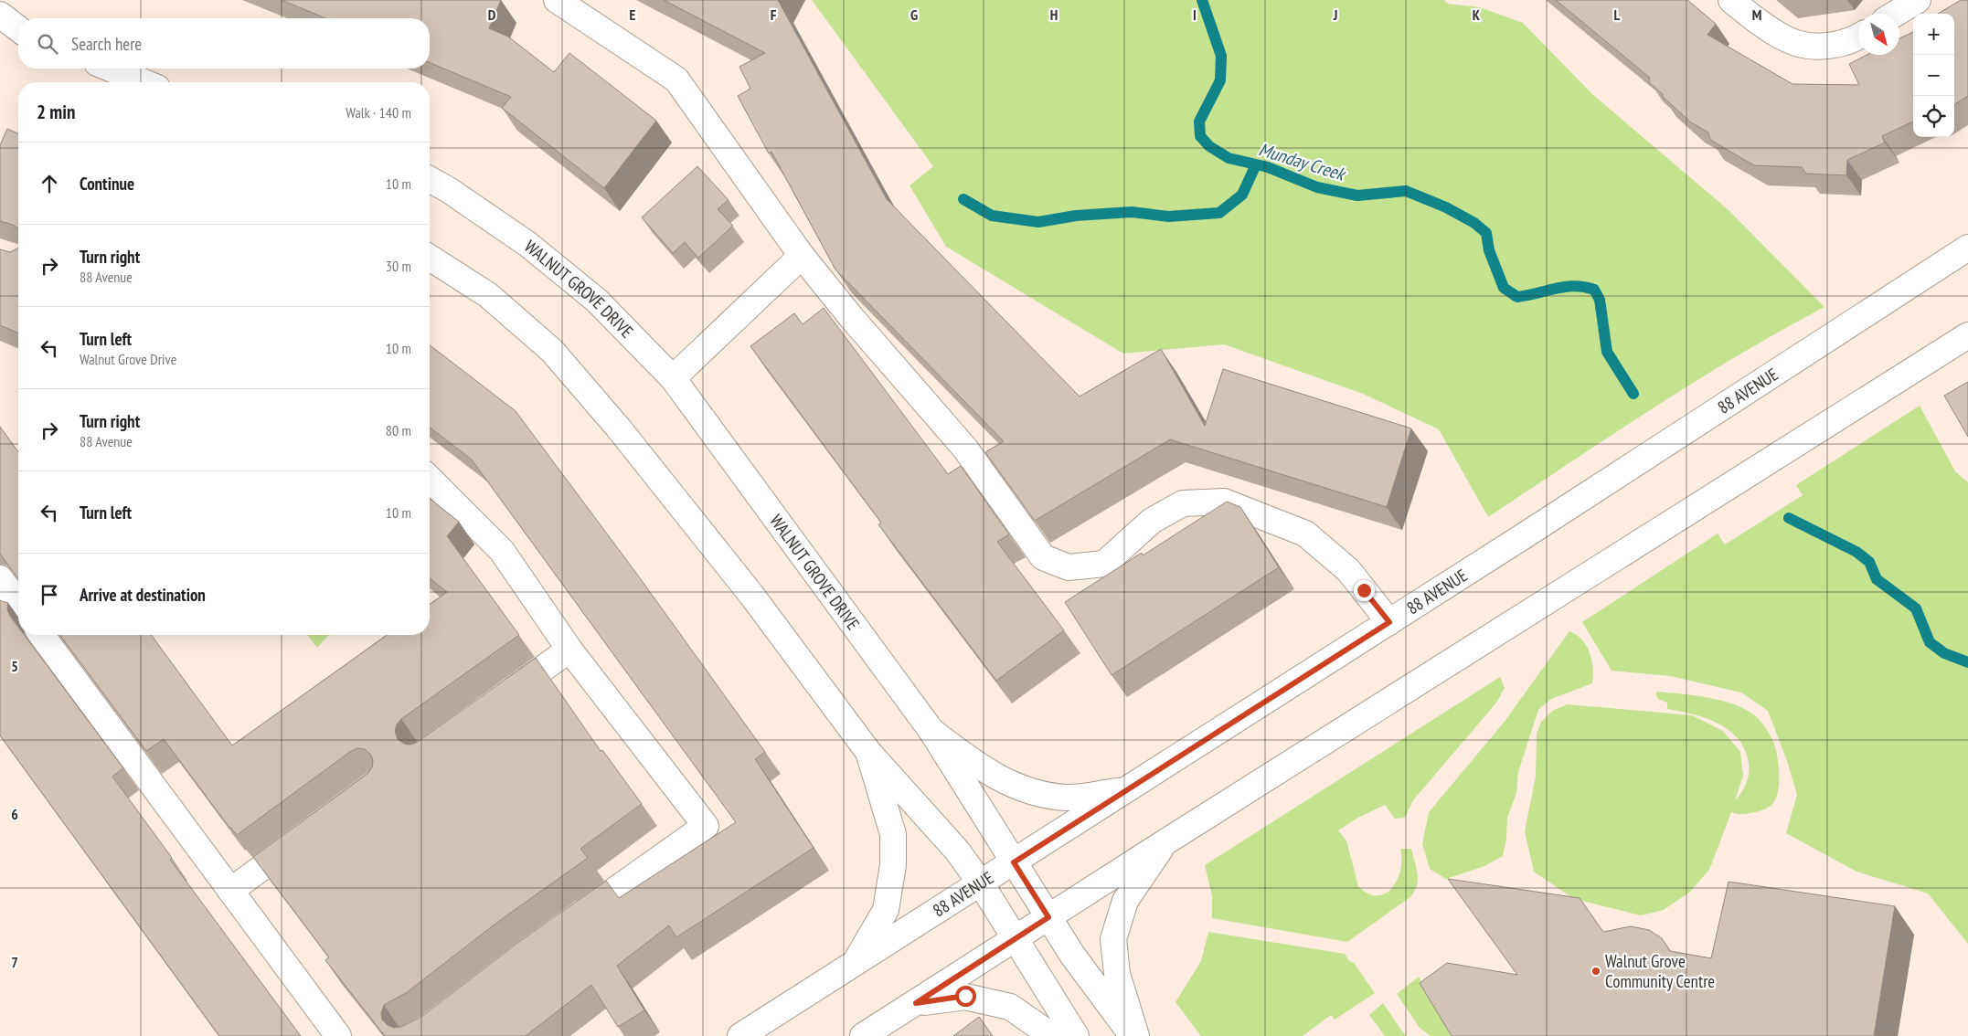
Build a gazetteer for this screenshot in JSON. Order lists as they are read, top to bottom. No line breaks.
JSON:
{"streets":{"main road":["WALNUT GROVE DRIVE","88 AVENUE"]},"crossings":[["WALNUT GROVE DRIVE","88 AVENUE"]],"water":["Munday Creek"],"places":["Walnut Grove Community Centre"],"north":"bottom right","page":{"map_buttons":["+","−"],"search":"Search here","heading":["2 min","Walk · 140 m"],"list":[["Continue","10 m"],["Turn right","88 Avenue","30 m"],["Turn left","Walnut Grove Drive","10 m"],["Turn right","88 Avenue","80 m"],["Turn left","10 m"],"Arrive at destination"]},"grid":{"columns":["D","E","F","G","H","I","J","K","L","M"],"rows":["5","6","7"]}}
